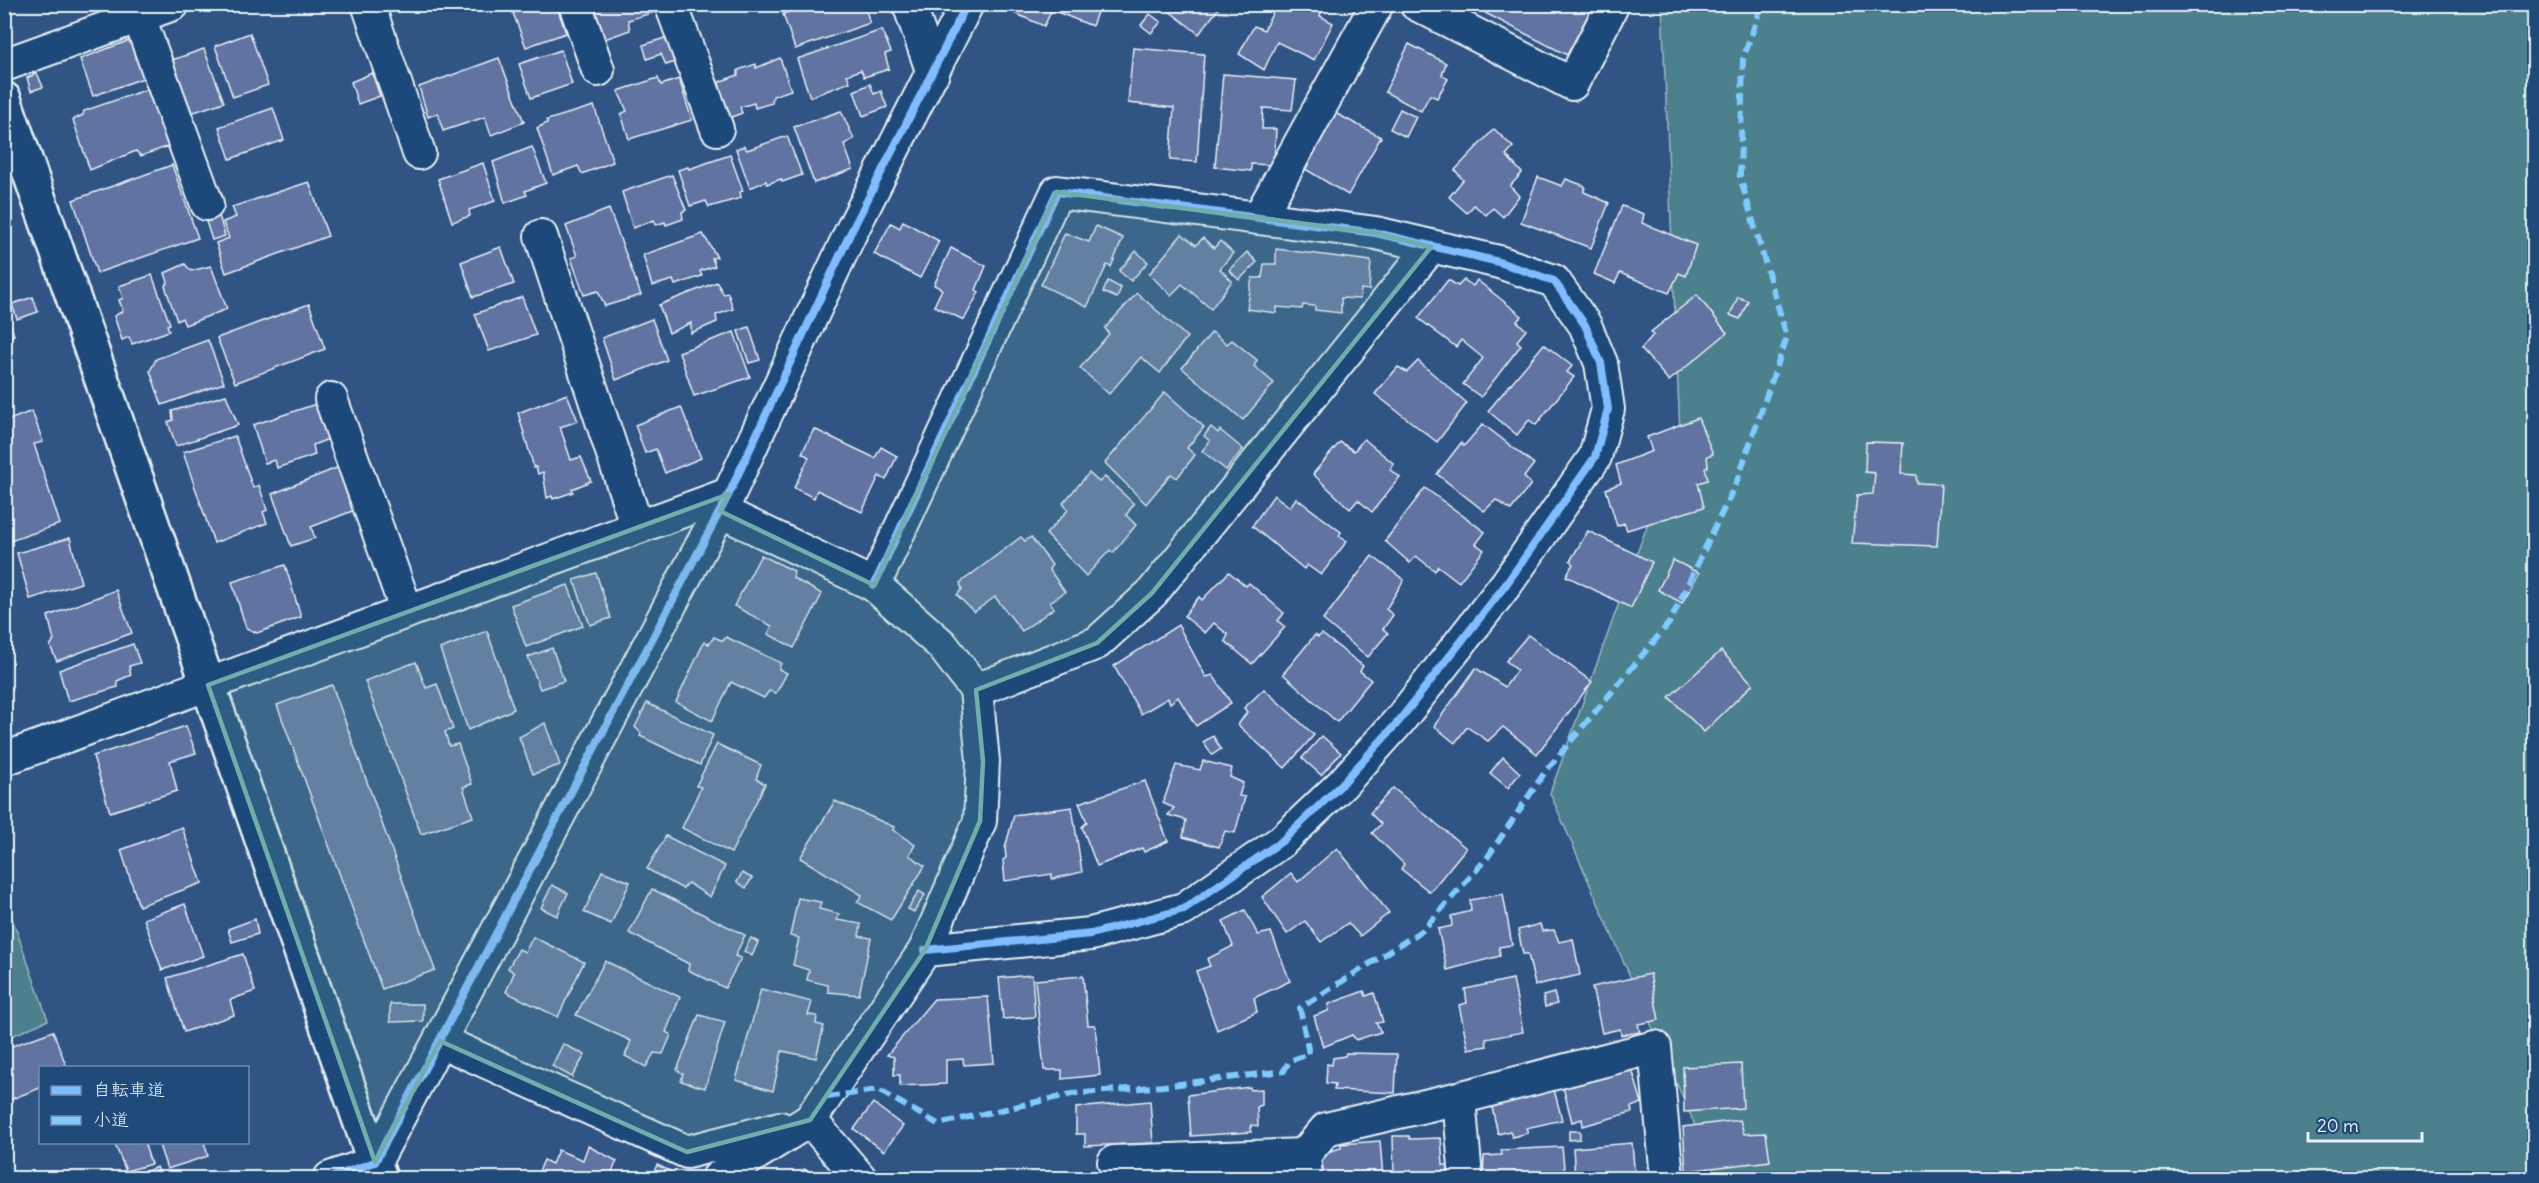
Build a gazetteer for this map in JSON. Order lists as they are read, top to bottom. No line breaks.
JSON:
{"legend":["自転車道","小道"],"scale_bar":"20 m"}
